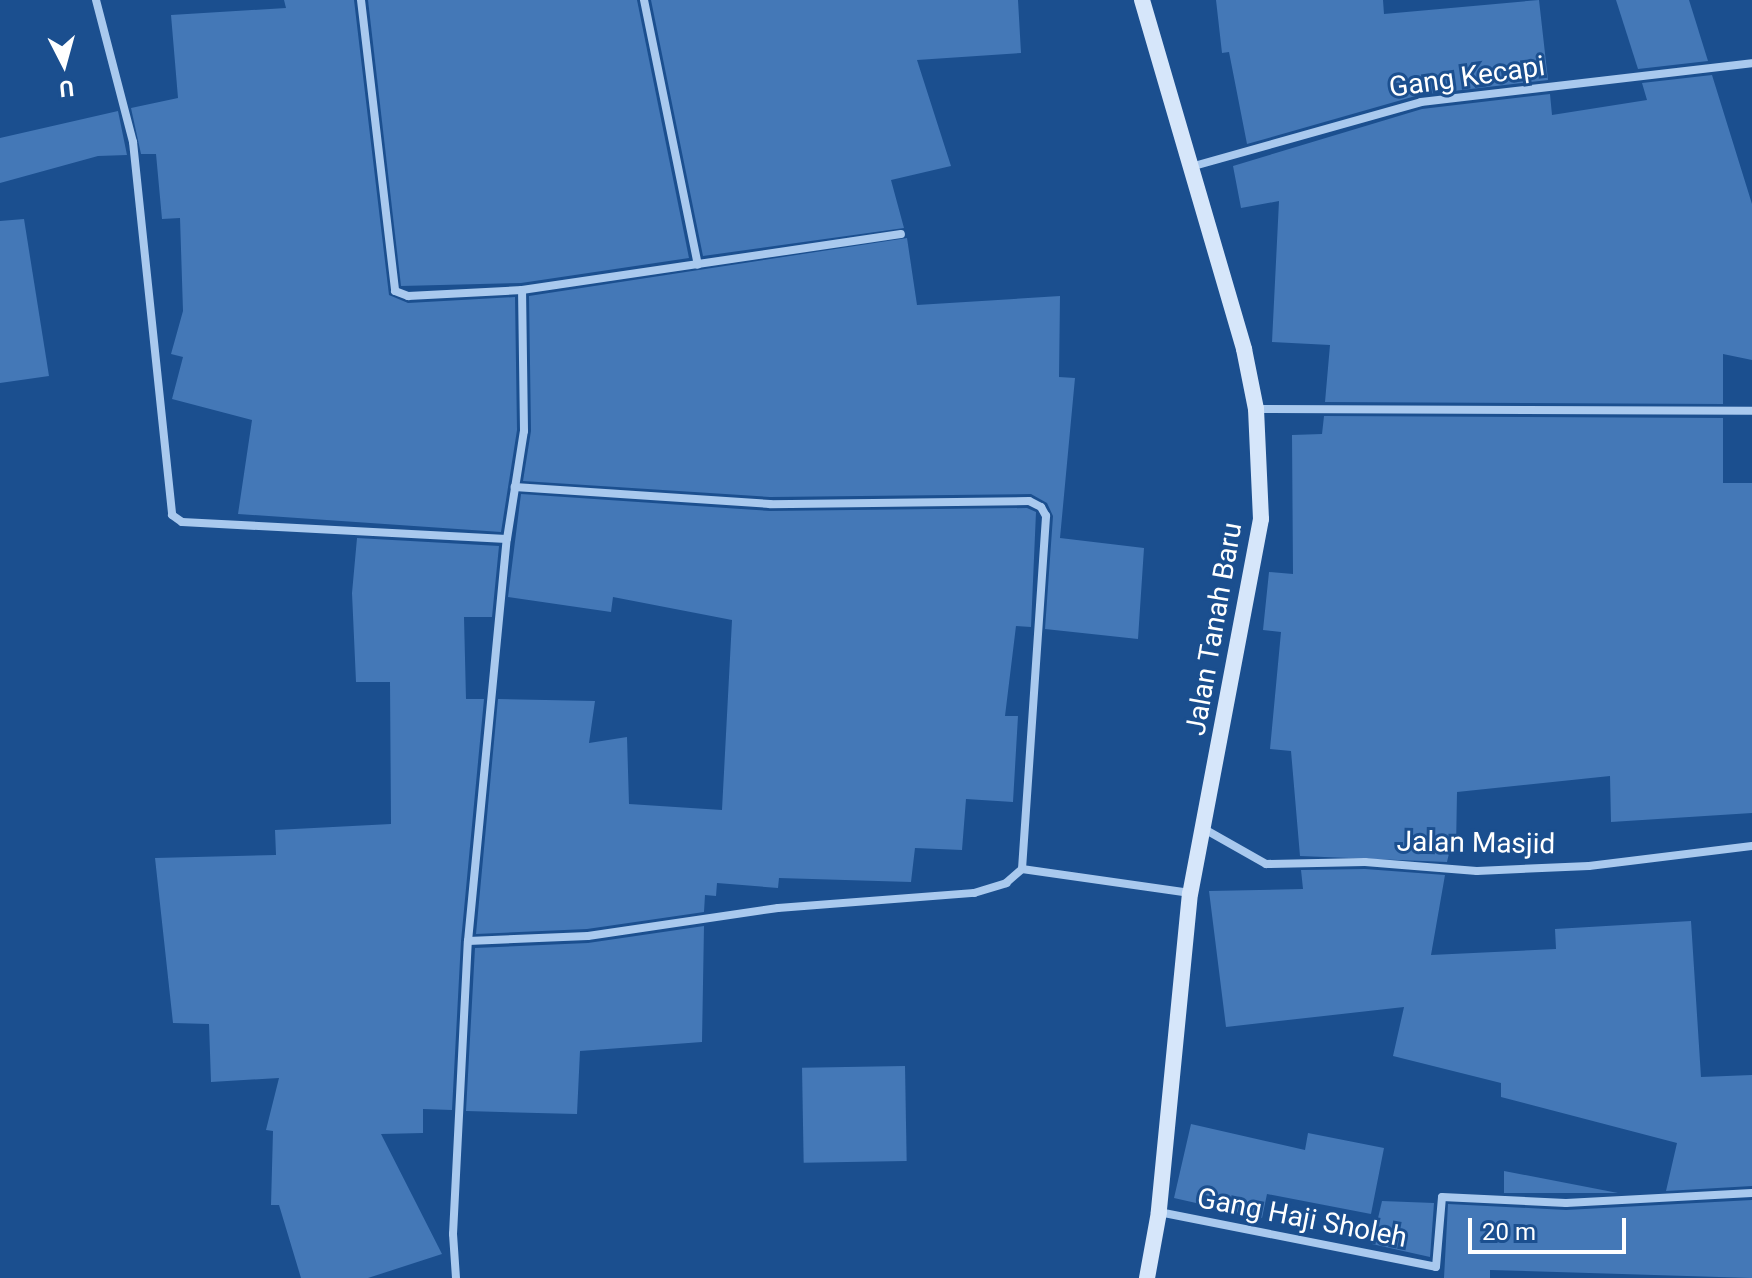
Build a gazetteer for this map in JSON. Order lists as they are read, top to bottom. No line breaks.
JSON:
{"streets":{"main road":["Jalan Tanah Baru"],"street":["Gang Kecapi","Jalan Masjid","Gang Haji Sholeh"]},"crossings":[["Gang Kecapi","Jalan Tanah Baru"],["Jalan Tanah Baru","Jalan Masjid"],["Jalan Tanah Baru","Gang Haji Sholeh"]],"scale_bar":"20 m","north":"bottom"}
